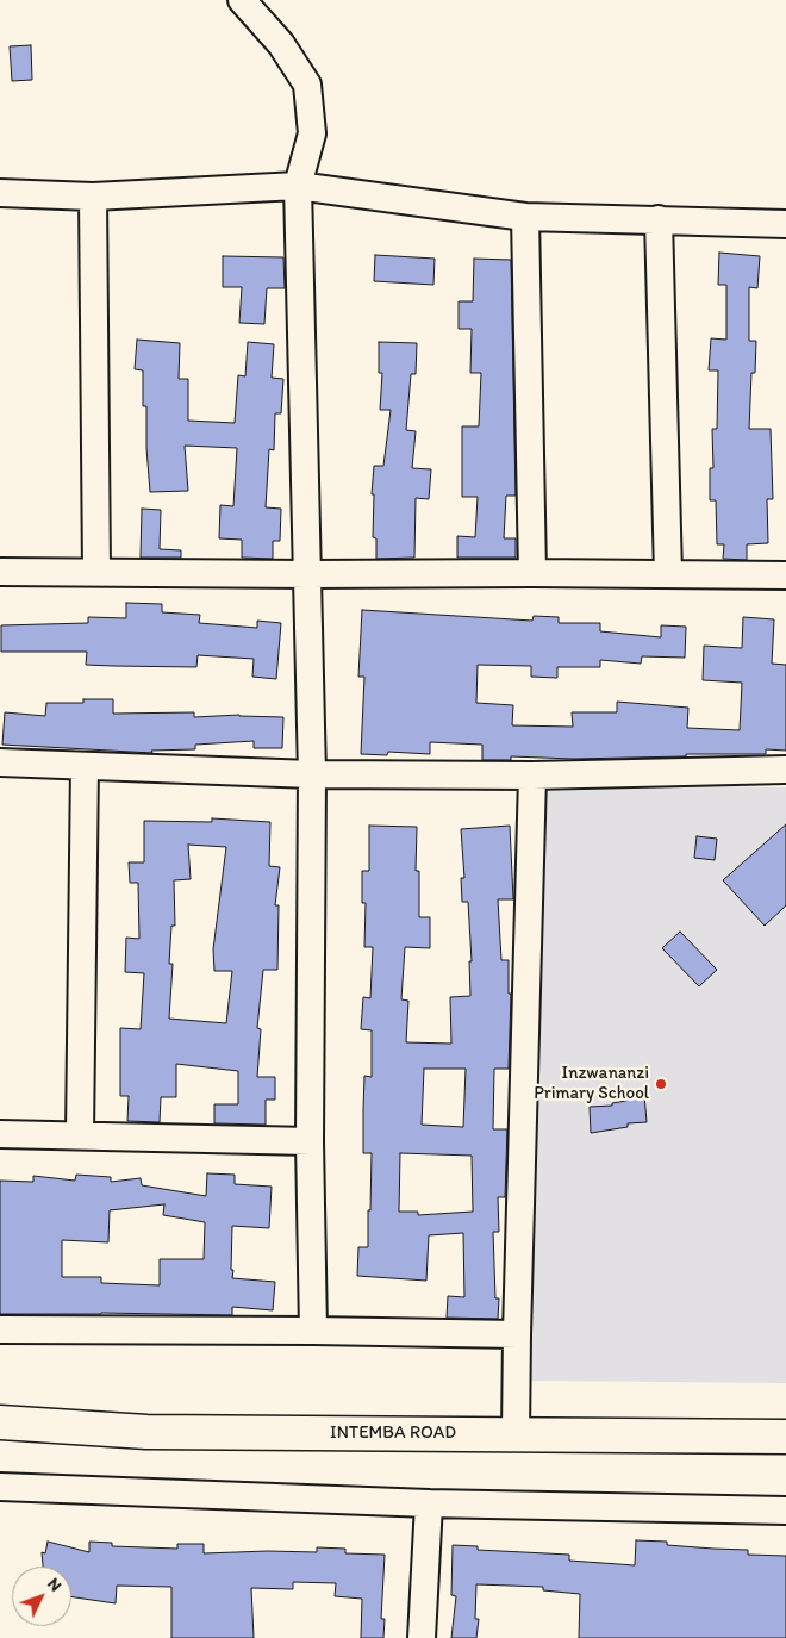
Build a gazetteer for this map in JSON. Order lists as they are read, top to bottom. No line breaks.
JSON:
{"streets":{"street":["INTEMBA ROAD"]},"places":["Inzwananzi Primary School"],"north":"top right"}
